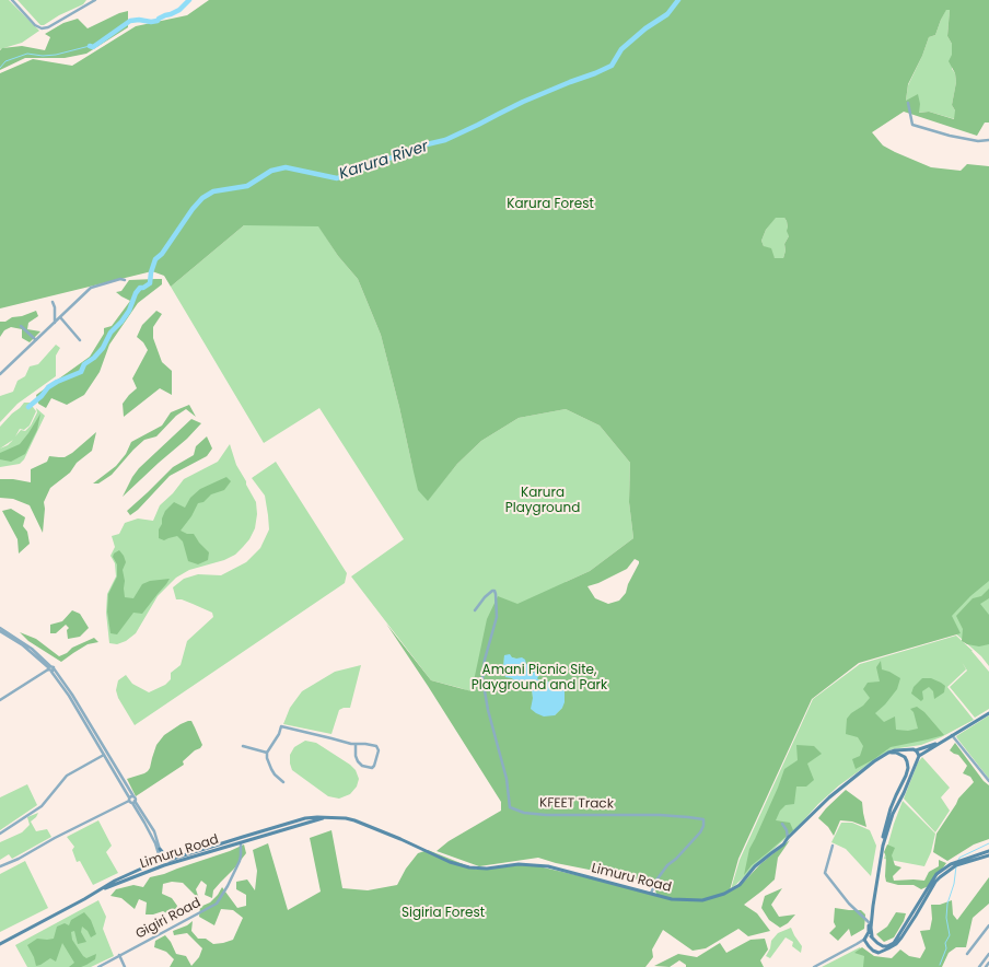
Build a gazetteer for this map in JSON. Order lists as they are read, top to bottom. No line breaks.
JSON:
{"streets":{"main road":["Limuru Road"],"street":["KFEET Track","Gigiri Road"]},"crossings":[["KFEET Track","Limuru Road"],["Limuru Road","Gigiri Road"]],"water":["Karura River"],"parks":["Karura Forest","Karura Playground","Amani Picnic Site, Playground and Park","Sigiria Forest"]}
